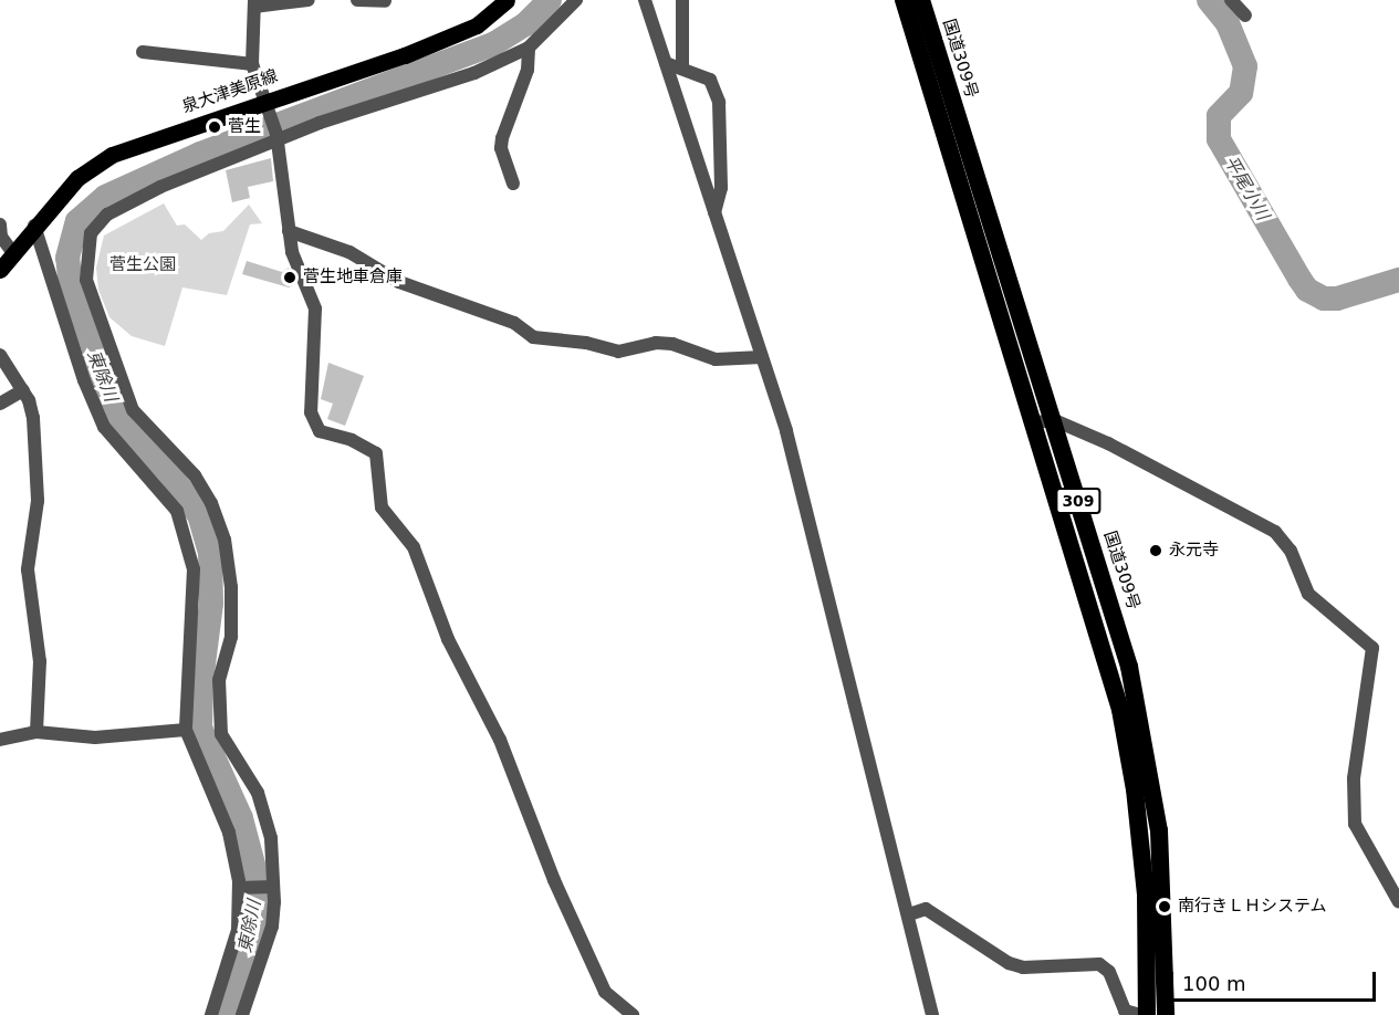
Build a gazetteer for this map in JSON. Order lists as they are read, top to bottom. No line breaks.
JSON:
{"streets":{"highway":["国道309号","309"],"main road":["泉大津美原線"]},"water":["平尾小川","東除川"],"parks":["菅生公園"],"places":["菅生","菅生地車倉庫","永元寺","南行きＬＨシステム"],"scale_bar":"100 m"}
